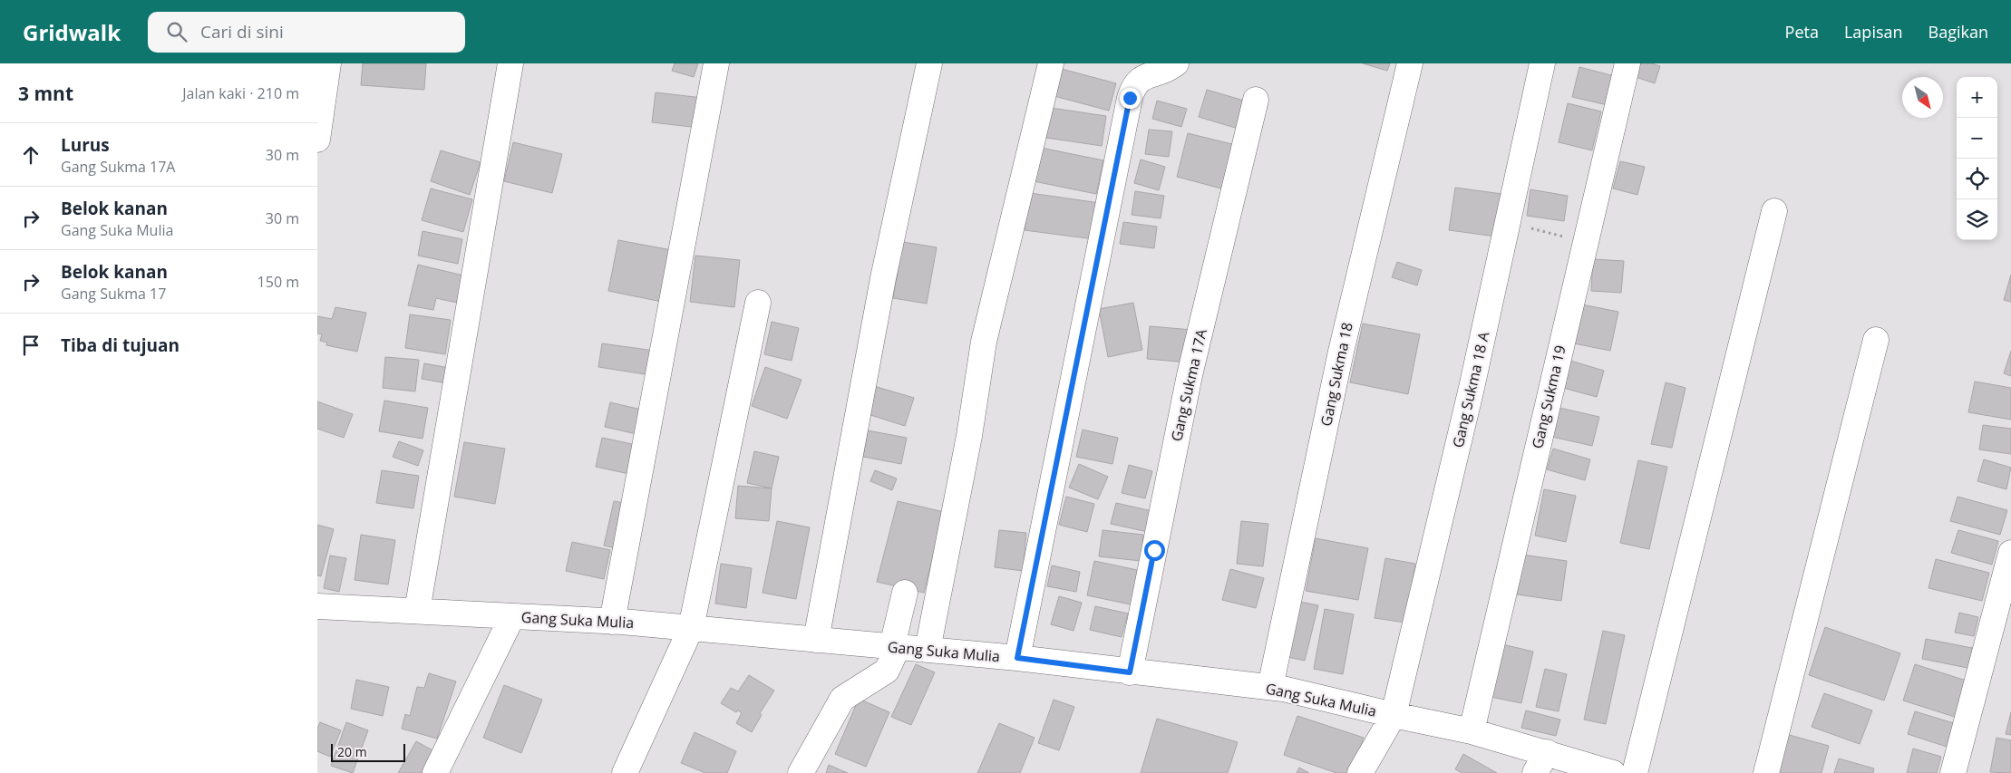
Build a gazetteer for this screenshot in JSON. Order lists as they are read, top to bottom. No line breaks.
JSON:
{"streets":{"street":["Gang Sukma 18","Gang Sukma 17A","Gang Sukma 18 A","Gang Sukma 19","Gang Suka Mulia"]},"crossings":[["Gang Sukma 18","Gang Suka Mulia"],["Gang Sukma 17A","Gang Suka Mulia"],["Gang Sukma 18 A","Gang Suka Mulia"],["Gang Sukma 19","Gang Suka Mulia"]],"scale_bar":"20 m","north":"bottom right","page":{"header":"Gridwalk","search":"Cari di sini","nav":["Peta","Lapisan","Bagikan"],"heading":["3 mnt","Jalan kaki · 210 m"],"map_buttons":["+","−"],"list":[["Lurus","Gang Sukma 17A","30 m"],["Belok kanan","Gang Suka Mulia","30 m"],["Belok kanan","Gang Sukma 17","150 m"],"Tiba di tujuan"],"scale":"20 m"}}
